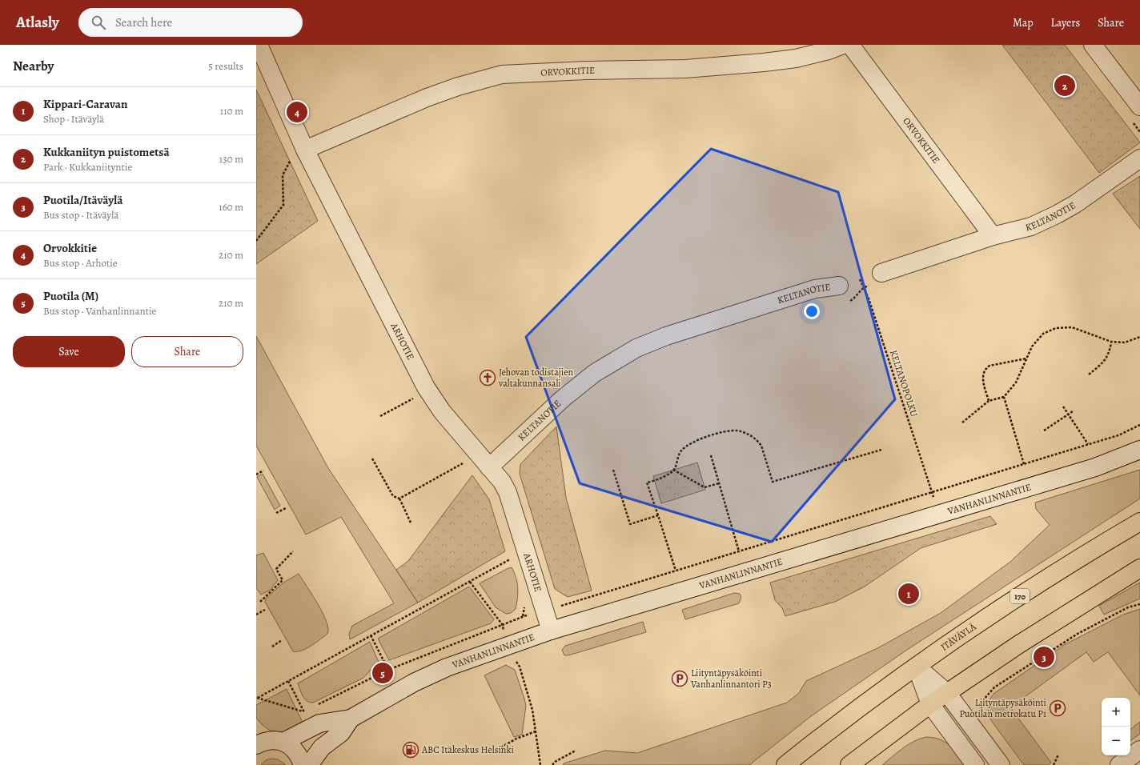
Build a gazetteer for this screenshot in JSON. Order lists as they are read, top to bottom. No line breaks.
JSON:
{"streets":{"main road":["170","ITÄVÄYLÄ"],"street":["ORVOKKITIE","KELTANOTIE","ARHOTIE","VANHANLINNANTIE"],"path":["KELTANOPOLKU"]},"crossings":[["ORVOKKITIE","KELTANOTIE"],["ORVOKKITIE","ARHOTIE"],["KELTANOTIE","ARHOTIE"],["KELTANOTIE","KELTANOPOLKU"],["ARHOTIE","VANHANLINNANTIE"]],"places":{"church":["Jehovan todistajien valtakunnansali"],"parking":["Liityntäpysäköinti Vanhanlinnantori P3","Liityntäpysäköinti Puotilan metrokatu P1"],"fuel station":["ABC Itäkeskus Helsinki"]},"page":{"header":"Atlasly","search":"Search here","nav":["Map","Layers","Share"],"heading":["Nearby","5 results"],"pins":["2","4","1","3","5"],"list":[{"mark":"1","name":"Kippari-Caravan","note":"Shop · Itäväylä","value":"110 m"},{"mark":"2","name":"Kukkaniityn puistometsä","note":"Park · Kukkaniityntie","value":"130 m"},{"mark":"3","name":"Puotila/Itäväylä","note":"Bus stop · Itäväylä","value":"160 m"},{"mark":"4","name":"Orvokkitie","note":"Bus stop · Arhotie","value":"210 m"},{"mark":"5","name":"Puotila (M)","note":"Bus stop · Vanhanlinnantie","value":"210 m"}],"buttons":["Save","Share"],"map_buttons":["+","−"]}}
